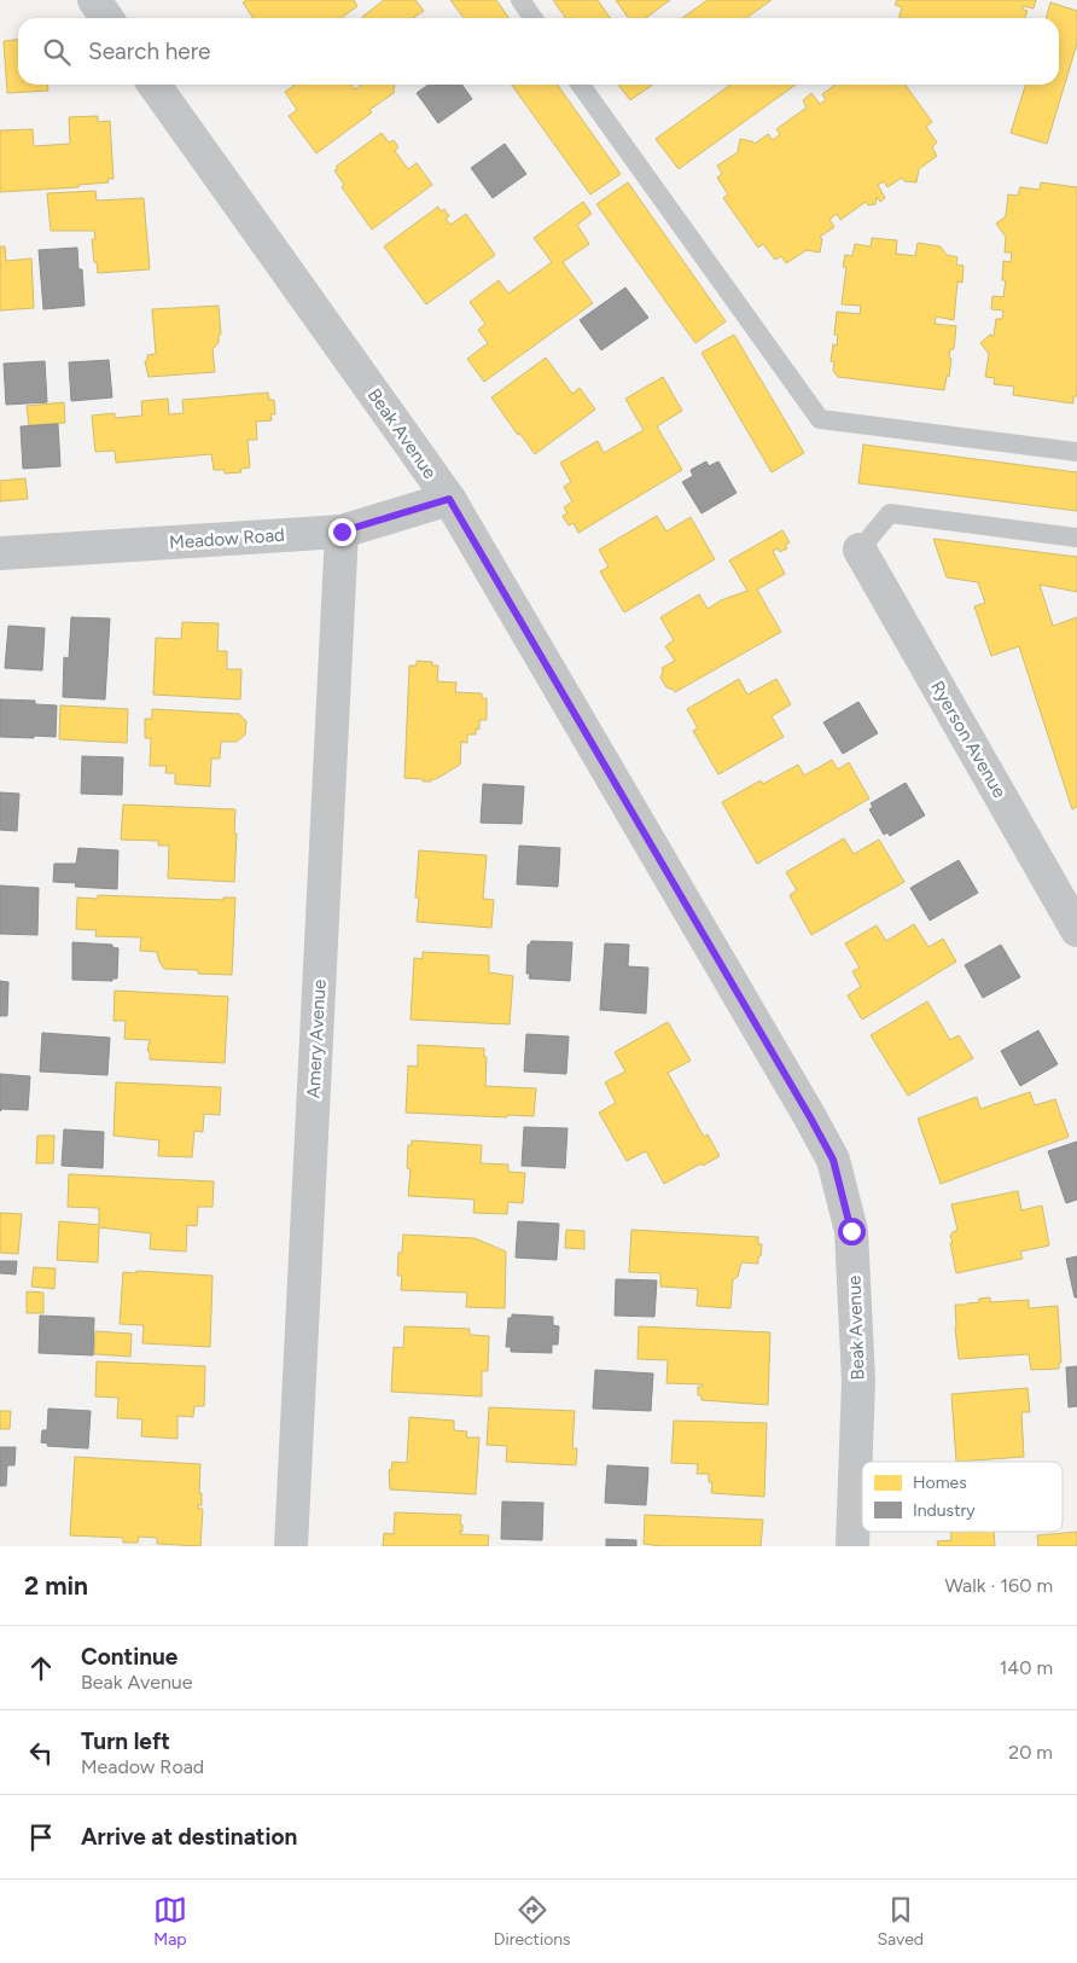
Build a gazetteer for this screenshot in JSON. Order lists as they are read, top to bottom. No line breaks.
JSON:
{"streets":{"street":["Beak Avenue","Meadow Road","Ryerson Avenue","Amery Avenue"]},"crossings":[["Beak Avenue","Meadow Road"],["Meadow Road","Amery Avenue"]],"legend":["Homes","Industry"],"page":{"search":"Search here","heading":["2 min","Walk · 160 m"],"list":[["Continue","Beak Avenue","140 m"],["Turn left","Meadow Road","20 m"],"Arrive at destination"],"nav":["Map","Directions","Saved"]}}
